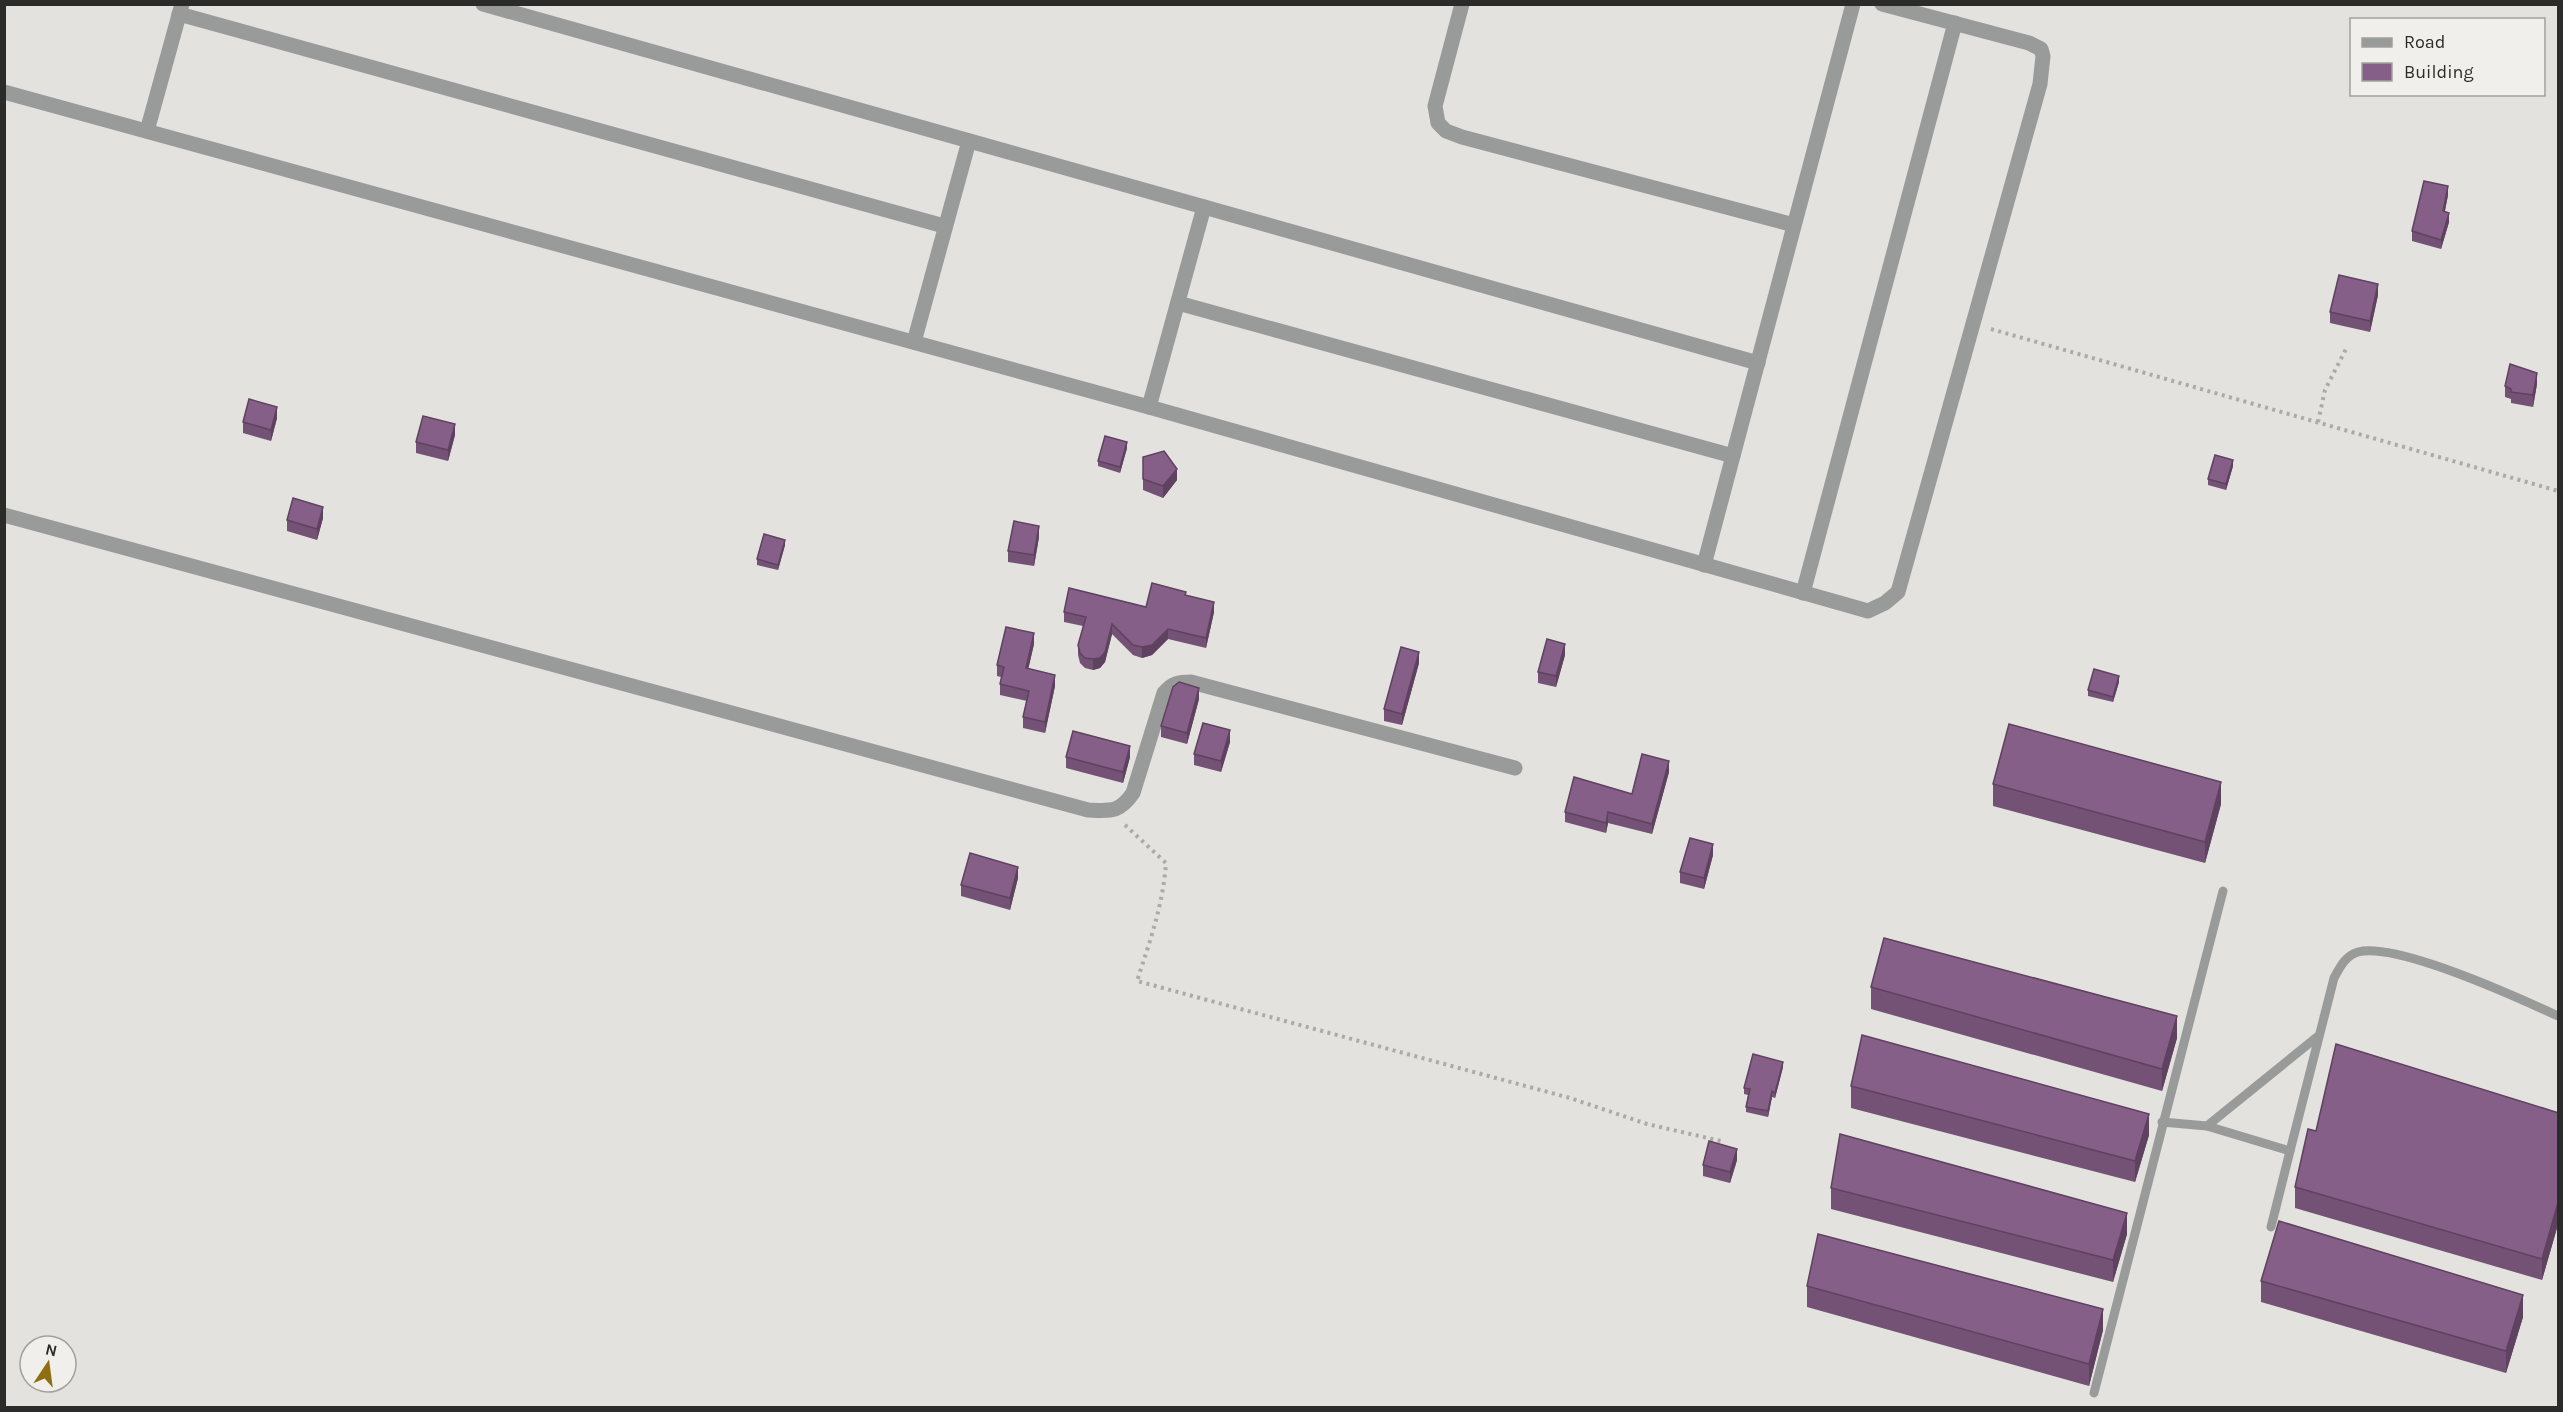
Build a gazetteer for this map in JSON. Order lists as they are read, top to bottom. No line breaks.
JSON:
{"legend":["Road","Building"],"north":"top"}
